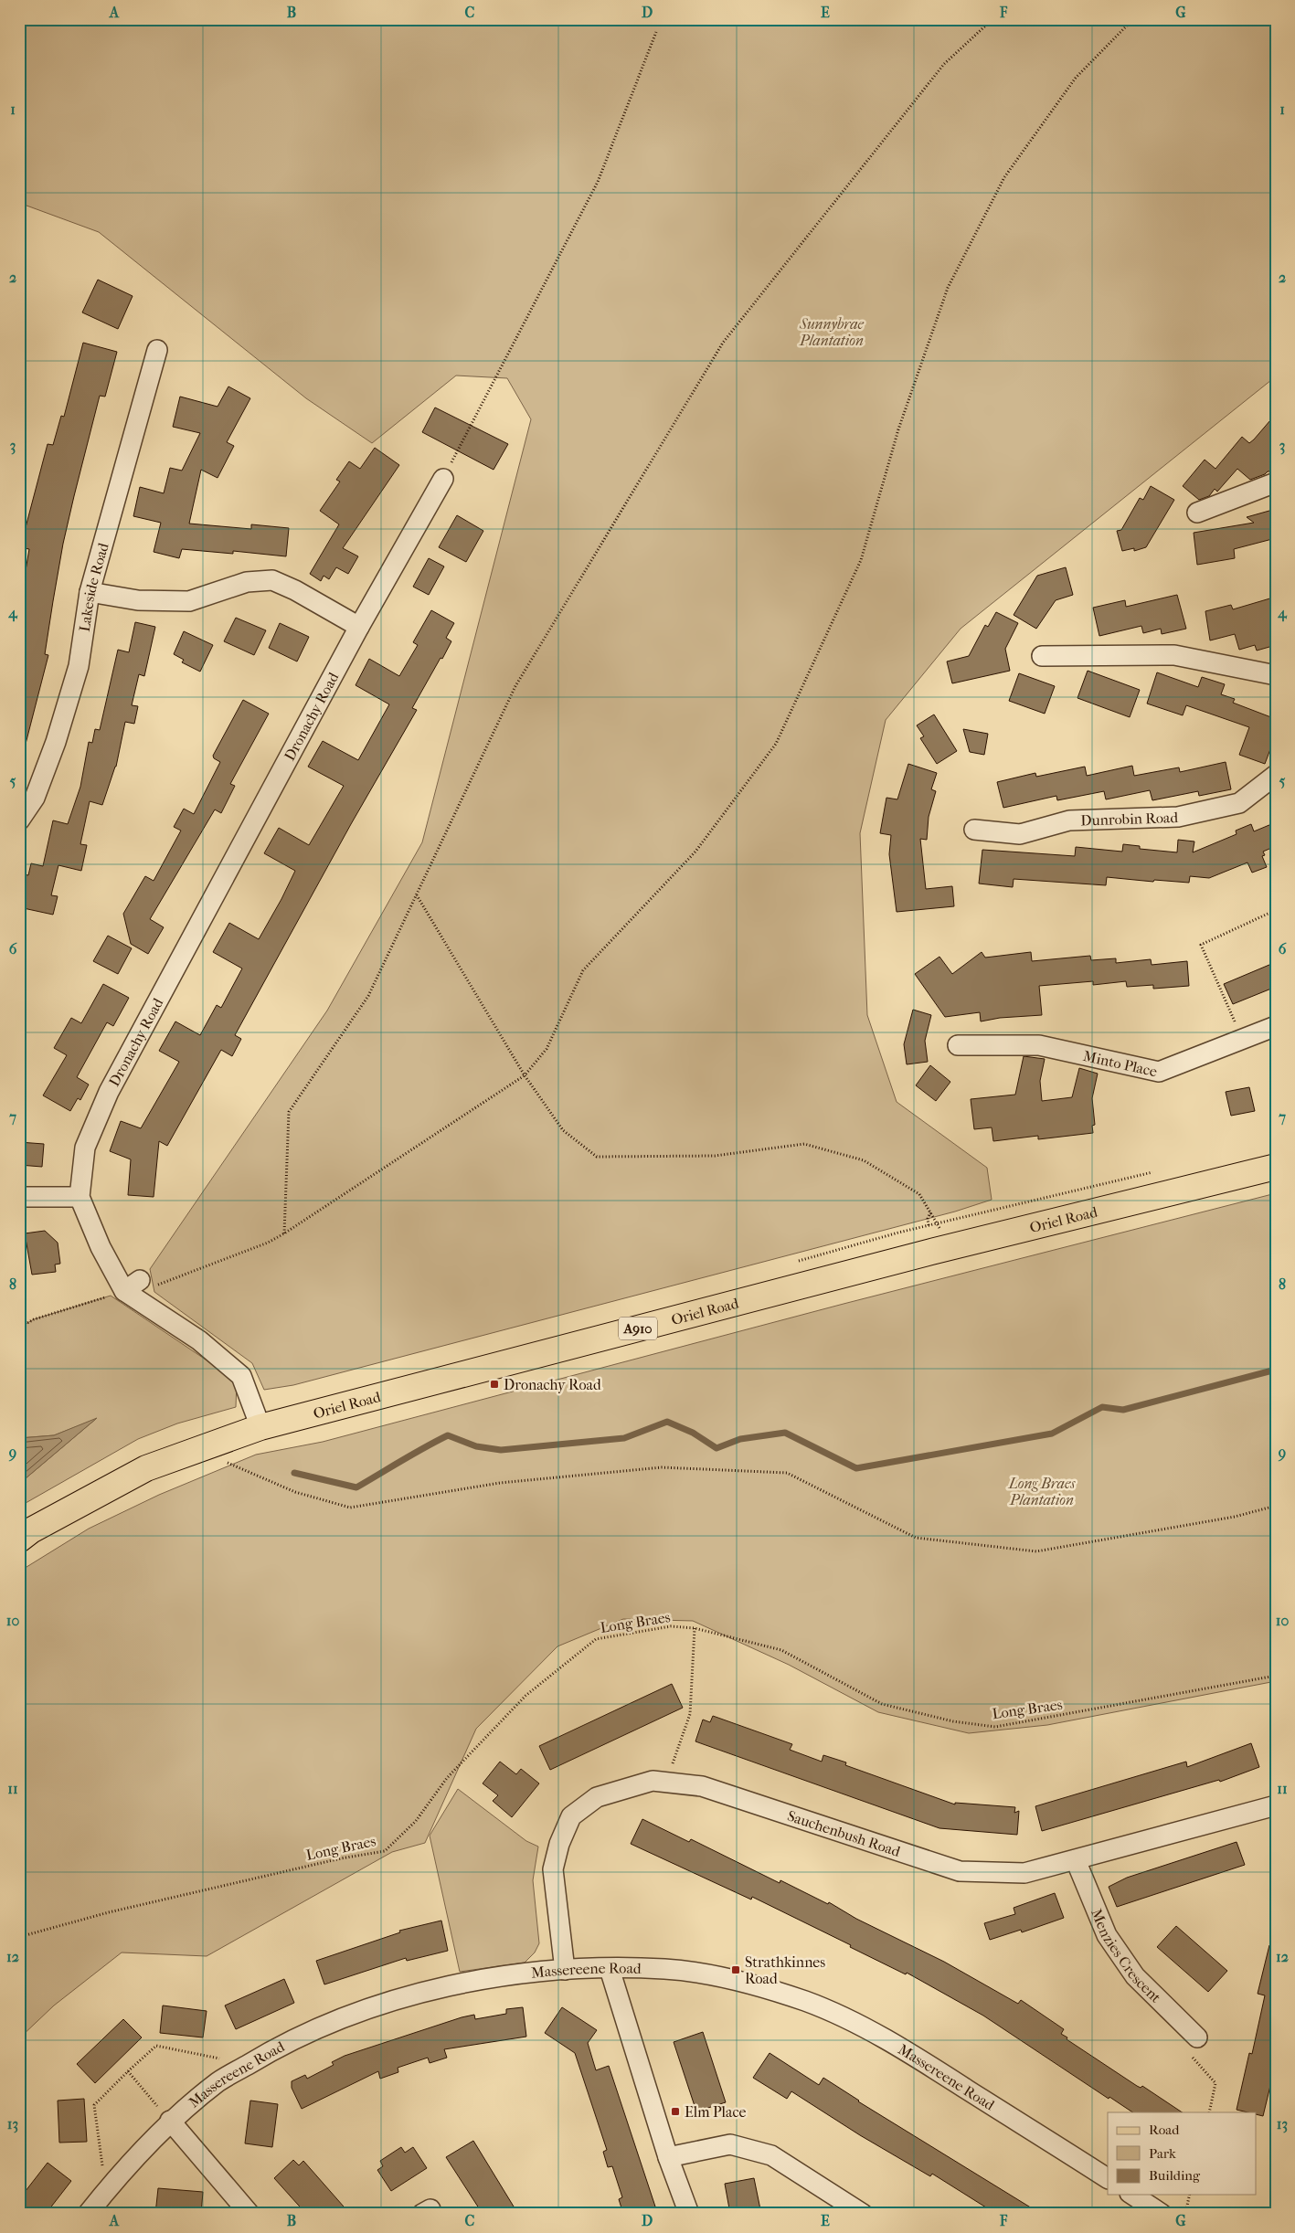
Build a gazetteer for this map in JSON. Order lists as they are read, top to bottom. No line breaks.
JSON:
{"streets":{"main road":["Oriel Road","A910"],"street":["Lakeside Road","Dronachy Road","Dunrobin Road","Minto Place","Sauchenbush Road","Menzies Crescent","Massereene Road"],"path":["Long Braes"]},"crossings":[["Dronachy Road","Oriel Road"],["Sauchenbush Road","Menzies Crescent"],["Sauchenbush Road","Massereene Road"]],"parks":["Sunnybrae Plantation","Long Braes Plantation"],"places":{"transit":["Dronachy Road","Strathkinnes Road","Elm Place"]},"legend":["Road","Park","Building"],"grid":{"columns":["A","B","C","D","E","F","G"],"rows":["1","2","3","4","5","6","7","8","9","10","11","12","13"]}}
